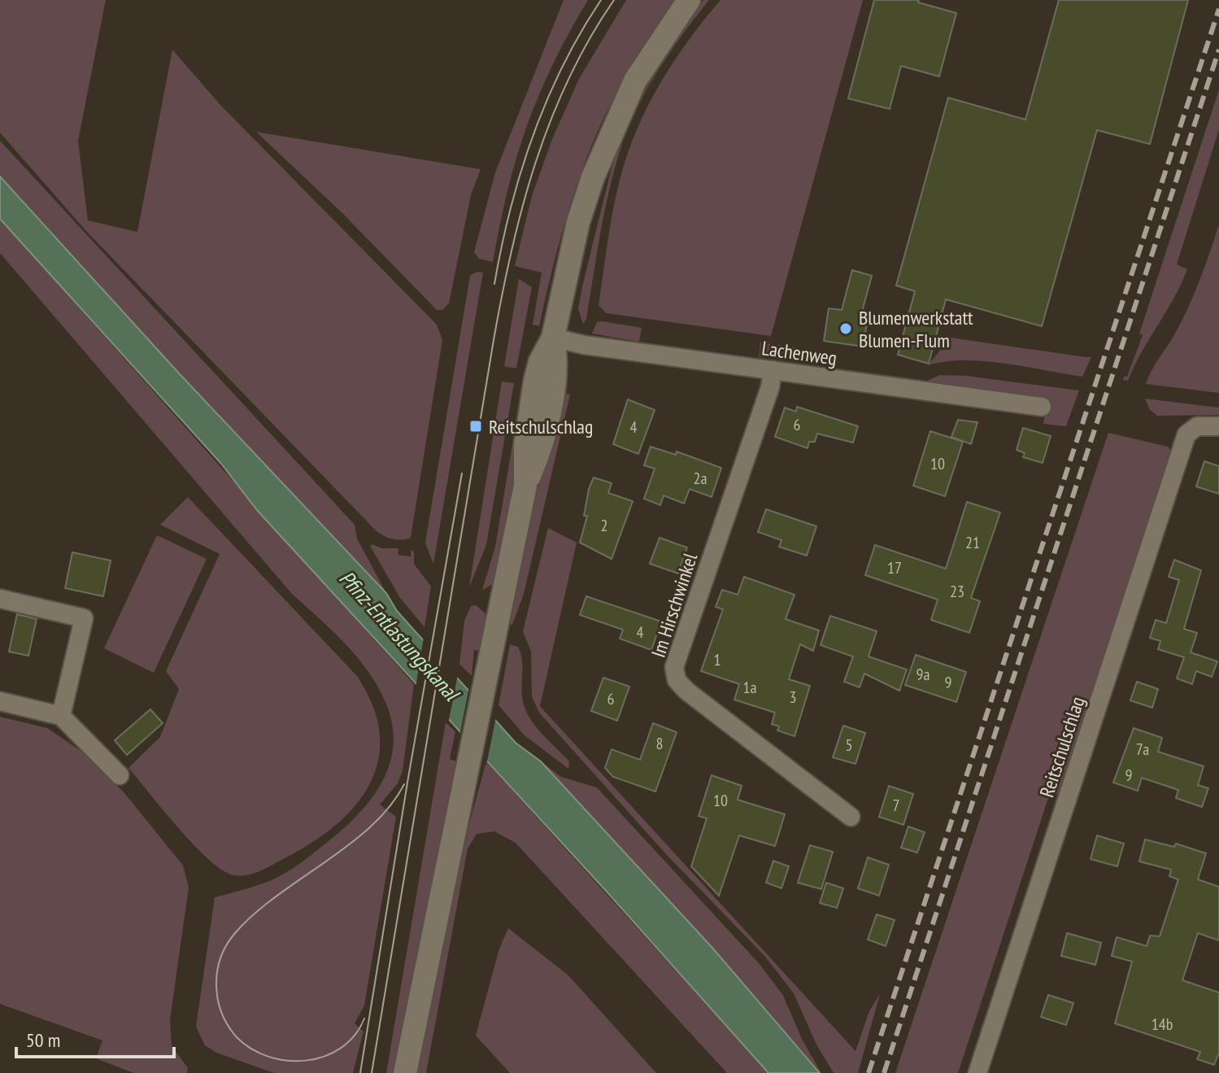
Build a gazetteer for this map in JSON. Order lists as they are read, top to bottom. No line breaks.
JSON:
{"streets":{"street":["Lachenweg","Im Hirschwinkel","Reitschulschlag"]},"crossings":[["Lachenweg","Im Hirschwinkel"]],"water":["Pfinz-Entlastungskanal"],"places":{"other":["Blumenwerkstatt Blumen-Flum"],"transit":["Reitschulschlag"]},"house_numbers":["6","4","10","2a","2","21","17","23","4","1","9a","9","1a","3","6","8","5","7a","9","10","7","14b"],"scale_bar":"50 m"}
